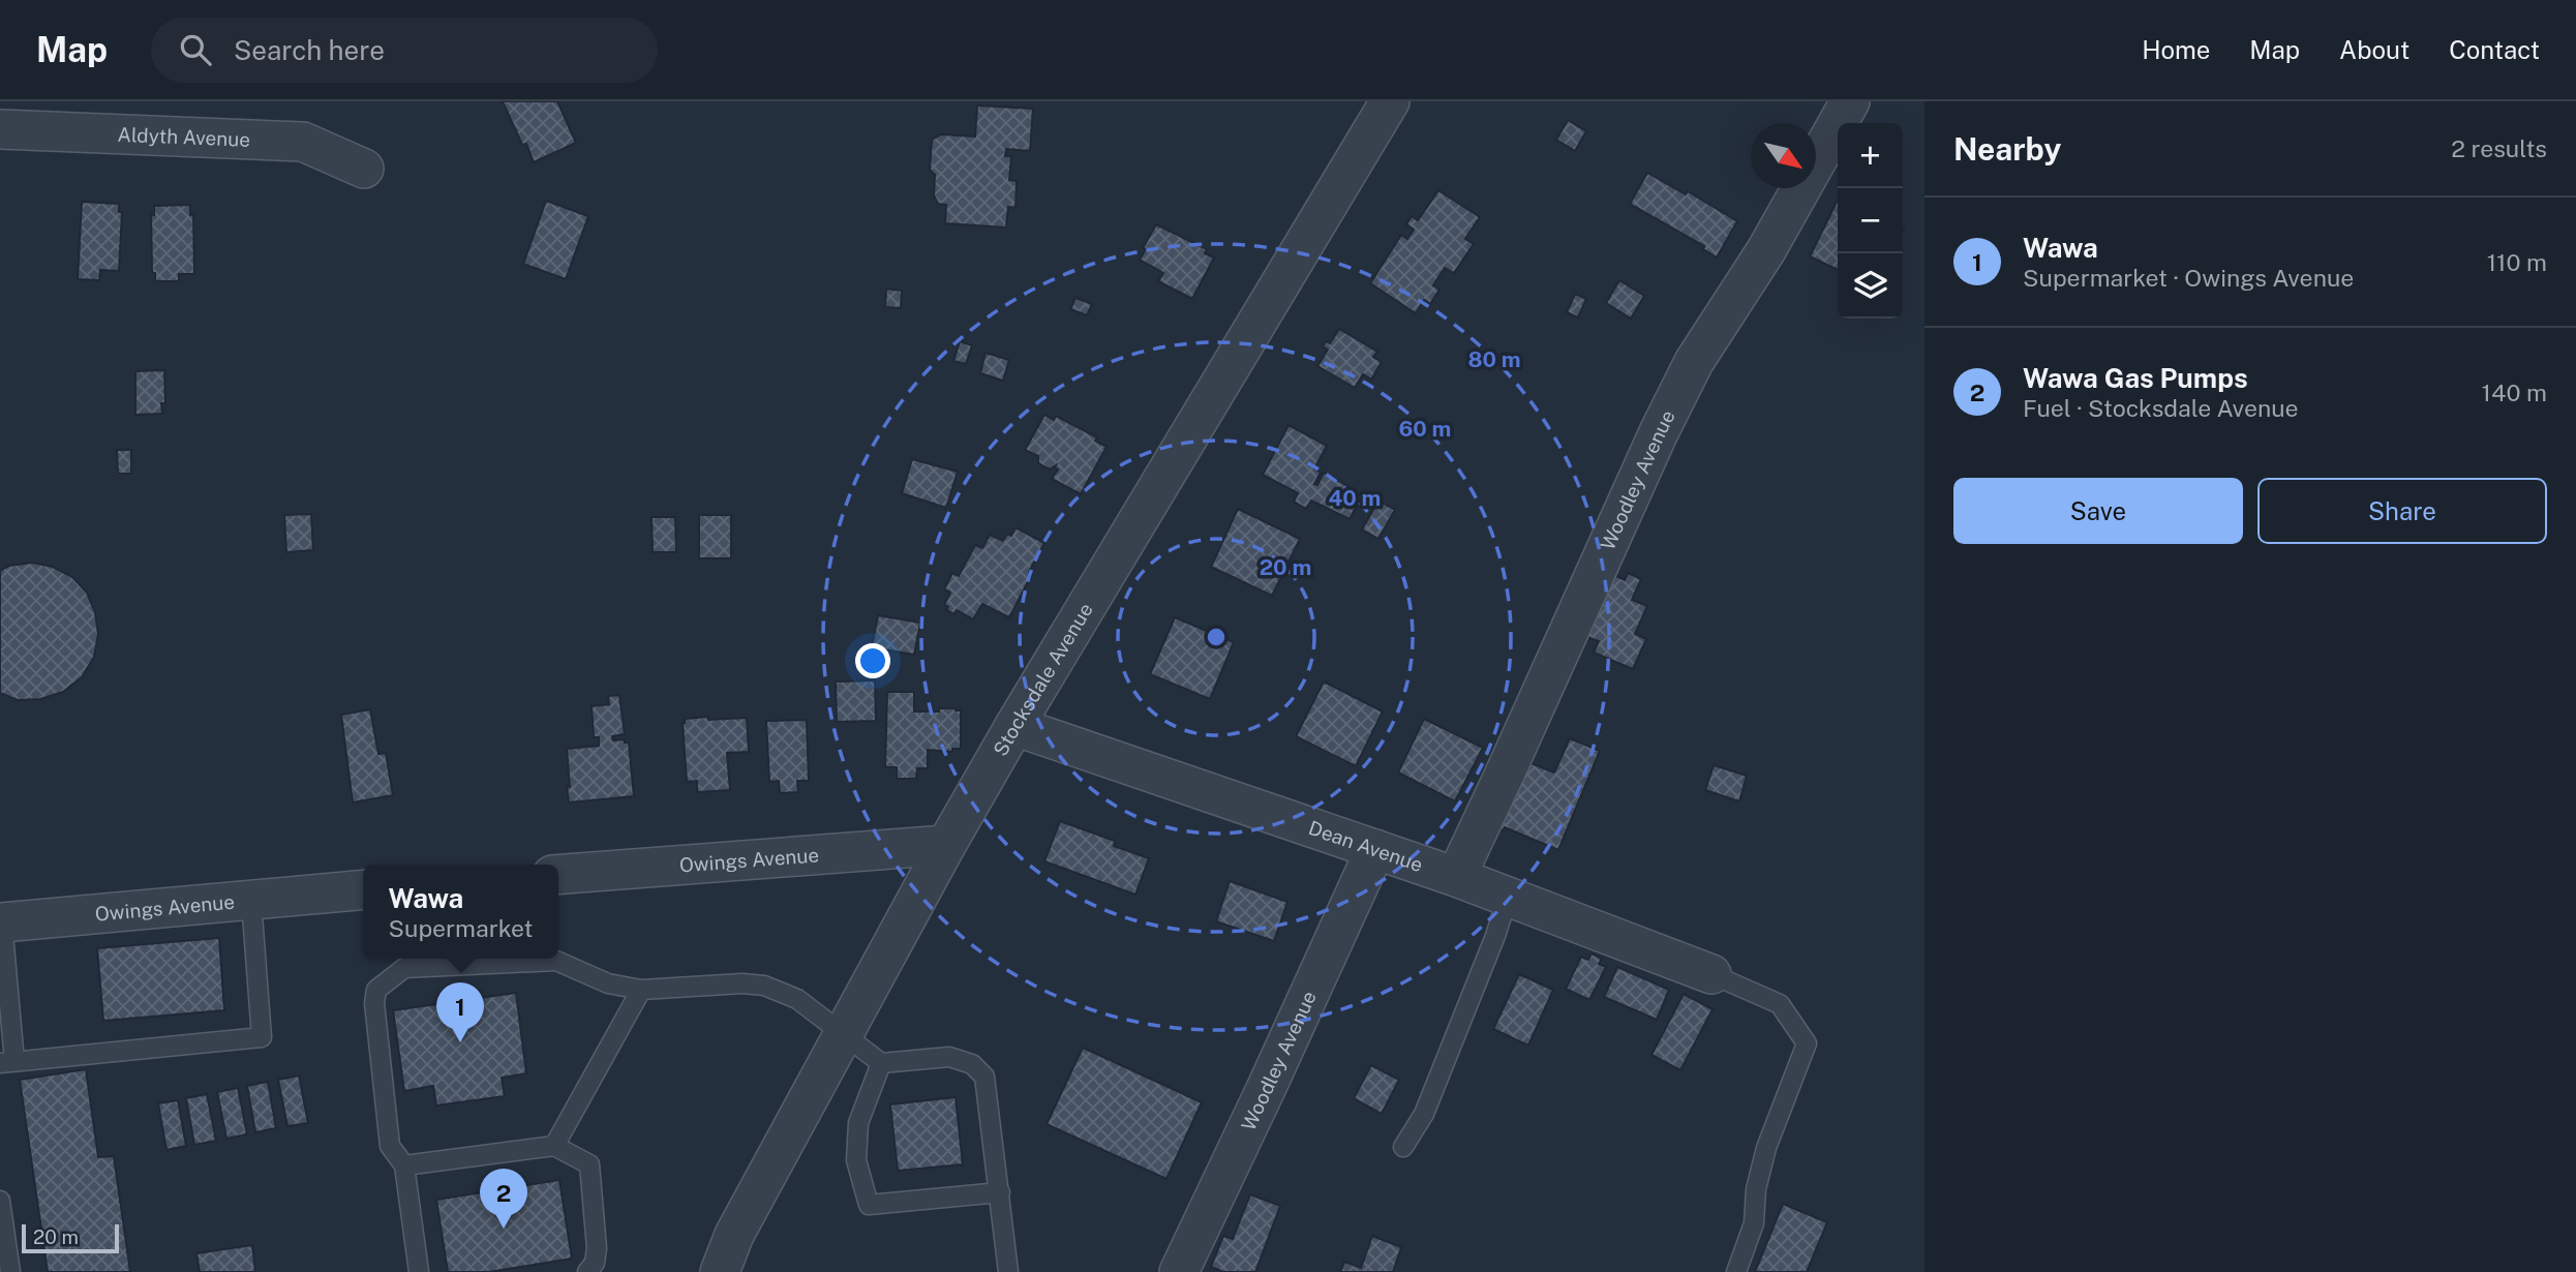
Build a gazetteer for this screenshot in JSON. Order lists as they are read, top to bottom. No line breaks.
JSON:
{"streets":{"street":["Aldyth Avenue","Woodley Avenue","Stocksdale Avenue","Dean Avenue","Owings Avenue"]},"crossings":[["Woodley Avenue","Dean Avenue"],["Stocksdale Avenue","Dean Avenue"],["Stocksdale Avenue","Owings Avenue"]],"scale_bar":"20 m","north":"bottom right","page":{"header":"Map","search":"Search here","nav":["Home","Map","About","Contact"],"heading":["Nearby","2 results"],"map_buttons":["+","−"],"list":[{"mark":"1","name":"Wawa","note":"Supermarket · Owings Avenue","value":"110 m"},{"mark":"2","name":"Wawa Gas Pumps","note":"Fuel · Stocksdale Avenue","value":"140 m"}],"buttons":["Save","Share"],"popup":["Wawa","Supermarket"],"pins":["1","2"],"scale":"20 m"},"rings":["80 m","60 m","40 m","20 m"]}
